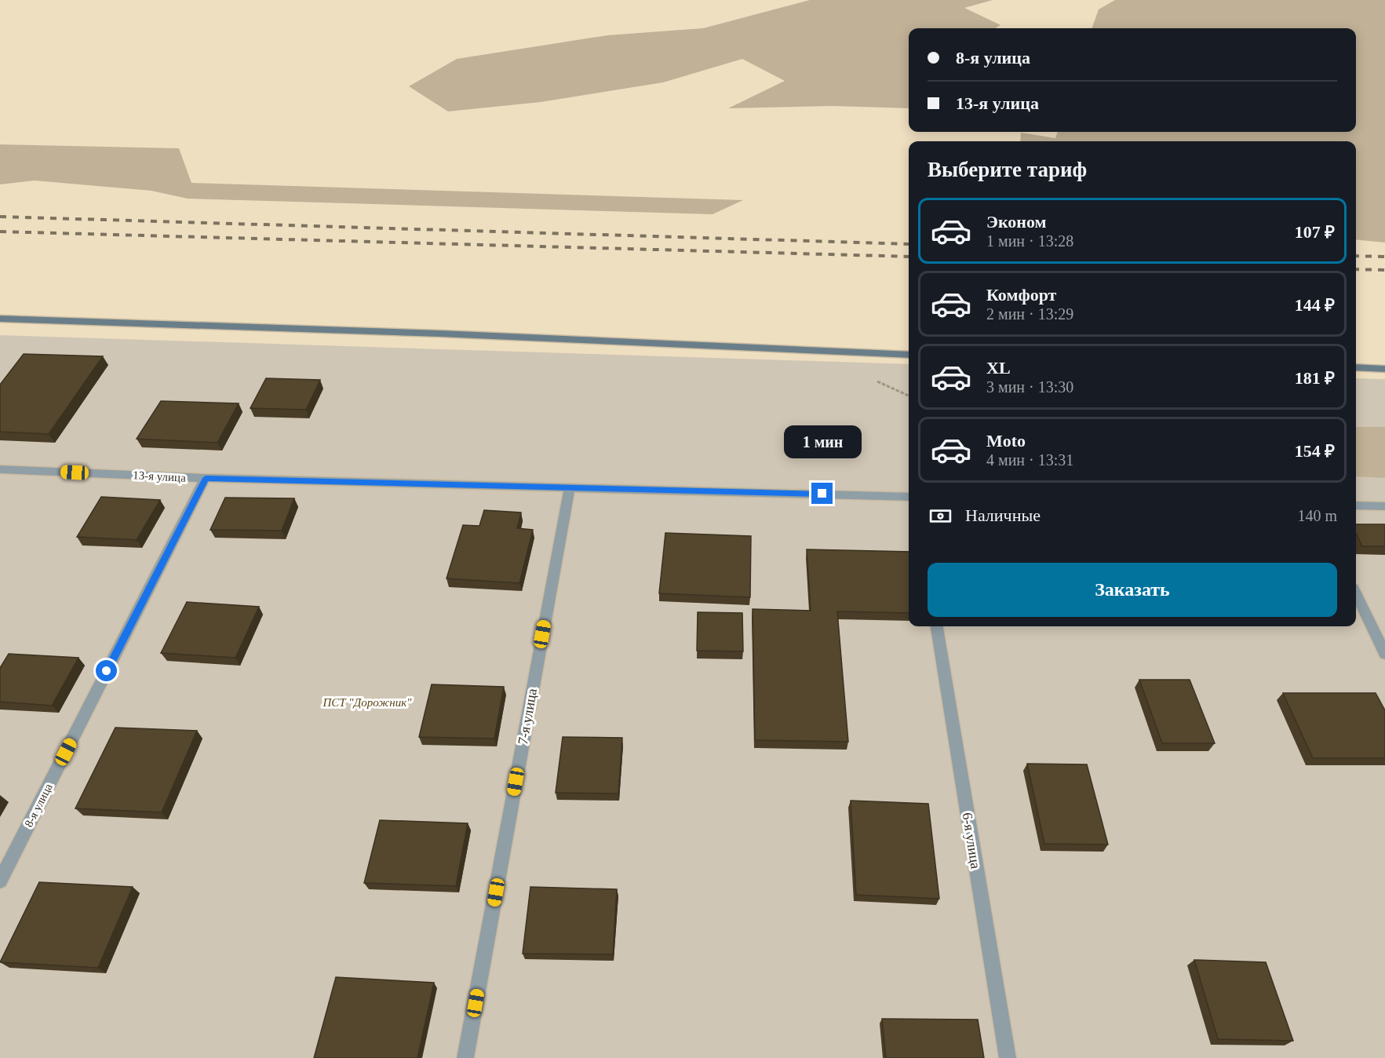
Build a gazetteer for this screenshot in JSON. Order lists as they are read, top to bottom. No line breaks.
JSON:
{"streets":{"street":["13-я улица","7-я улица","8-я улица","6-я улица"]},"crossings":[["13-я улица","7-я улица"],["13-я улица","8-я улица"]],"parks":["ПСТ \"Дорожник\""],"page":{"banner":["8-я улица","13-я улица"],"heading":"Выберите тариф","list":[{"name":"Эконом","note":"1 мин · 13:28","value":"107 ₽"},{"name":"Комфорт","note":"2 мин · 13:29","value":"144 ₽"},{"name":"XL","note":"3 мин · 13:30","value":"181 ₽"},{"name":"Moto","note":"4 мин · 13:31","value":"154 ₽"}],"bubble":"1 мин","pay":["Наличные","140 m"],"buttons":"Заказать"}}
